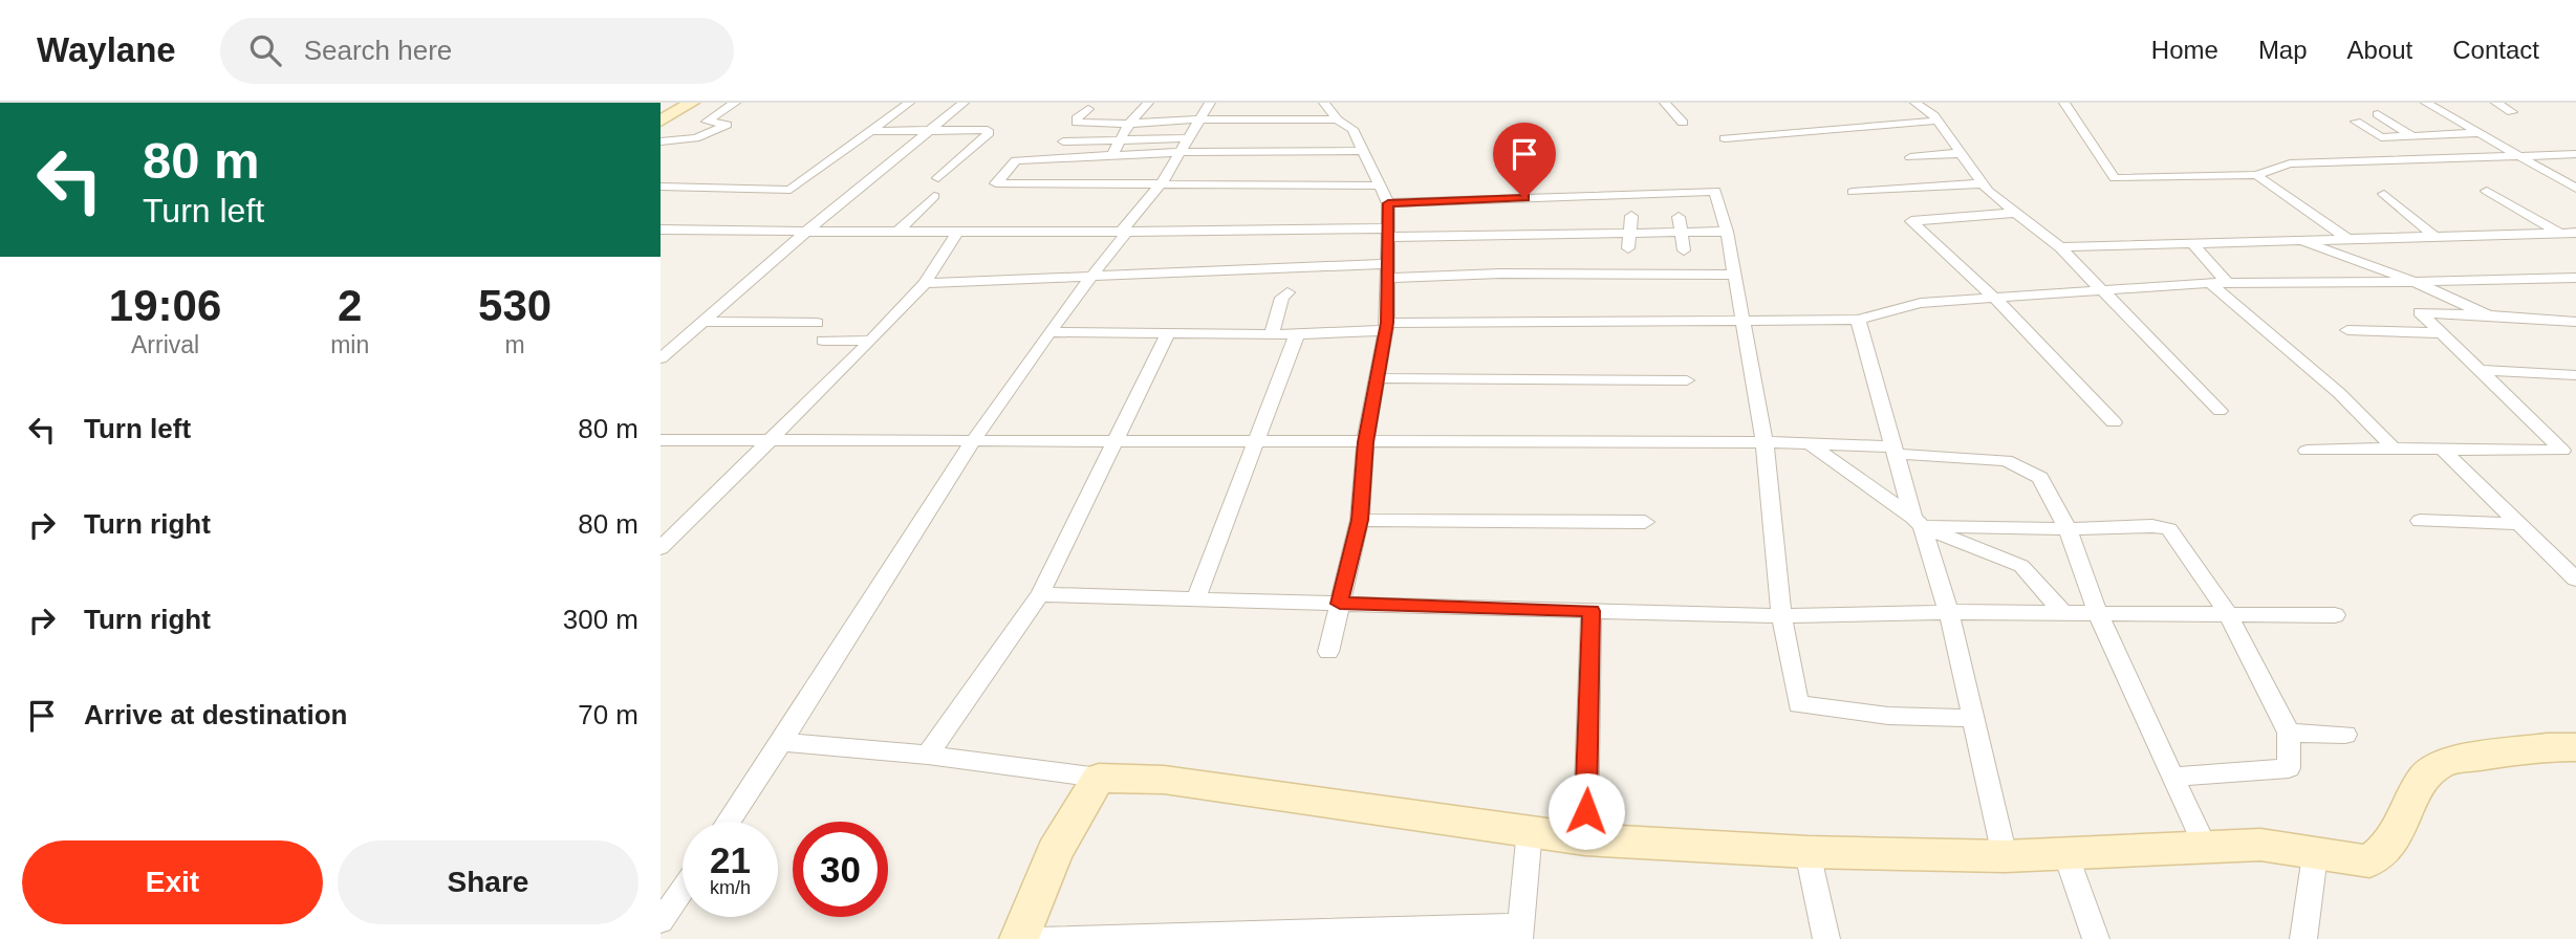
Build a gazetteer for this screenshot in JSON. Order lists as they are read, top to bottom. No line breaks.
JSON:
{"page":{"header":"Waylane","search":"Search here","nav":["Home","Map","About","Contact"],"turn":["80 m","Turn left"],"eta":["19:06","Arrival","2","min","530","m"],"list":[{"name":"Turn left","value":"80 m"},{"name":"Turn right","value":"80 m"},{"name":"Turn right","value":"300 m"},{"name":"Arrive at destination","value":"70 m"}],"speed":"21 km/h","limit":"30","buttons":["Exit","Share"]}}
